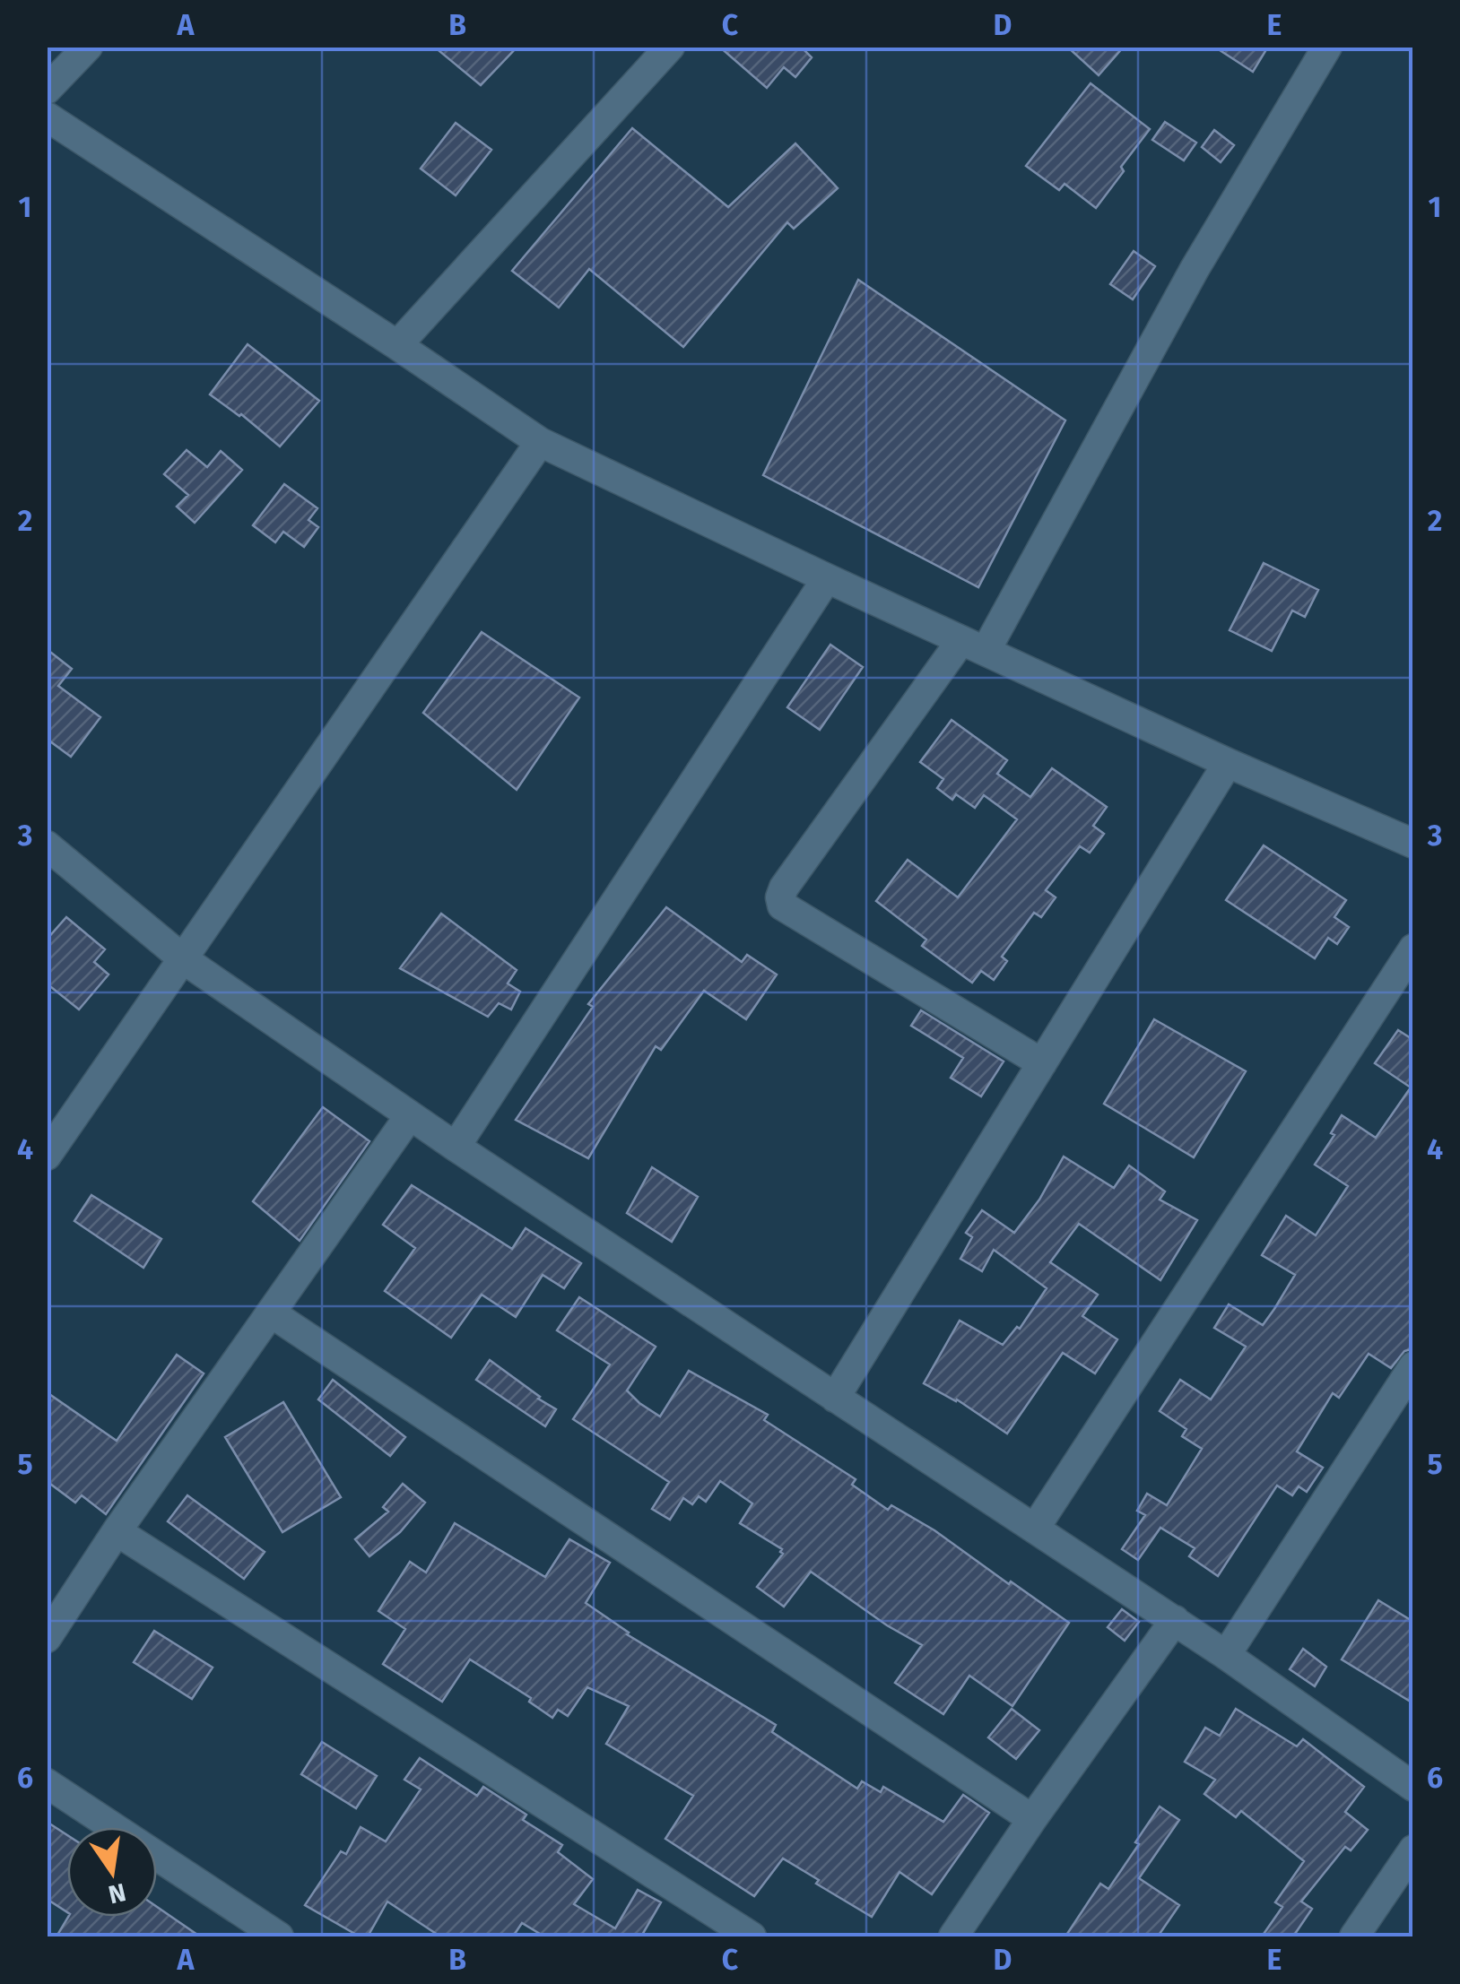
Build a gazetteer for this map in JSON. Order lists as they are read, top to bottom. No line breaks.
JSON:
{"north":"bottom","grid":{"columns":["A","B","C","D","E"],"rows":["1","2","3","4","5","6"]}}
